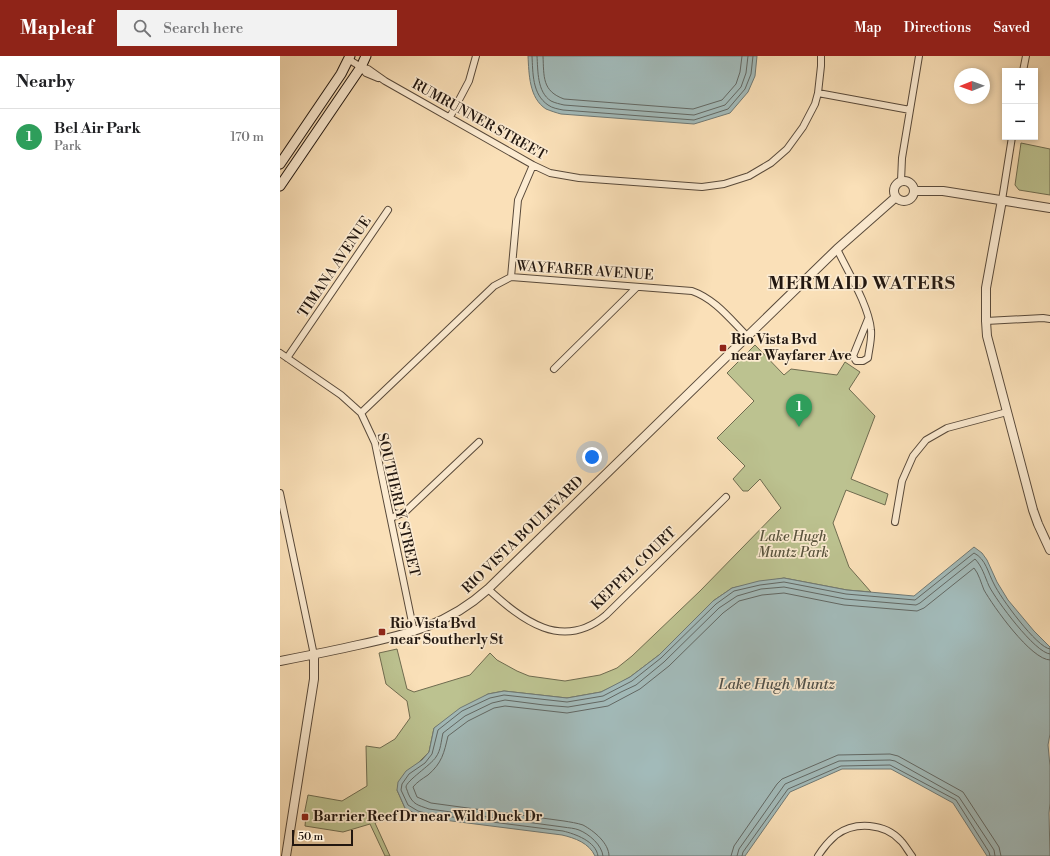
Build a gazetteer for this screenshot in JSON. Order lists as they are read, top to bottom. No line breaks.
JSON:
{"streets":{"street":["RUMRUNNER STREET","TIMANA AVENUE","WAYFARER AVENUE","SOUTHERLY STREET","RIO VISTA BOULEVARD","KEPPEL COURT"]},"crossings":[["TIMANA AVENUE","SOUTHERLY STREET"],["WAYFARER AVENUE","SOUTHERLY STREET"],["WAYFARER AVENUE","RIO VISTA BOULEVARD"],["SOUTHERLY STREET","RIO VISTA BOULEVARD"],["RIO VISTA BOULEVARD","KEPPEL COURT"]],"districts":["MERMAID WATERS"],"water":["Lake Hugh Muntz"],"parks":["Lake Hugh Muntz Park"],"places":{"transit":["Rio Vista Bvd near Wayfarer Ave","Rio Vista Bvd near Southerly St","Barrier Reef Dr near Wild Duck Dr"]},"scale_bar":"50 m","north":"left","page":{"header":"Mapleaf","search":"Search here","nav":["Map","Directions","Saved"],"heading":"Nearby","map_buttons":["+","−"],"list":[{"mark":"1","name":"Bel Air Park","note":"Park","value":"170 m"}],"pins":"1","scale":"50 m"}}
